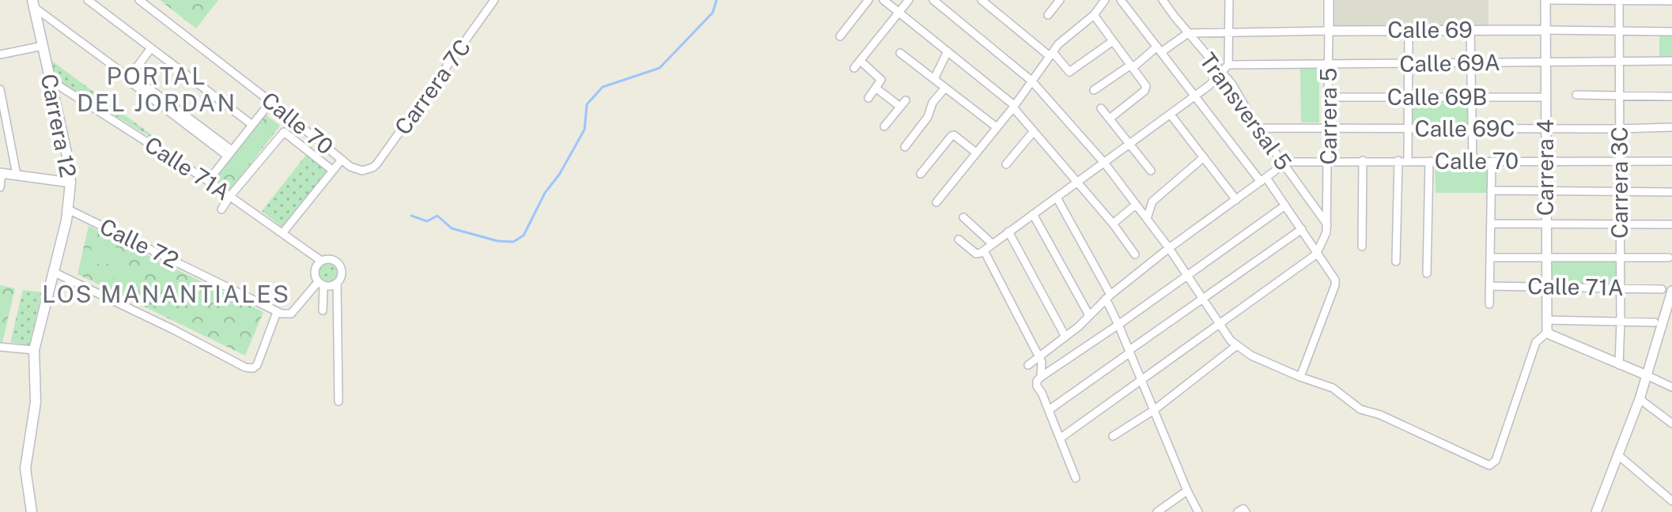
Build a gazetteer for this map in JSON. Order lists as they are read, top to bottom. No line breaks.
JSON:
{"streets":{"main road":["Carrera 12"],"street":["Calle 69","Calle 69A","Carrera 7C","Calle 69B","Transversal 5","Carrera 5","Calle 70","Calle 69C","Carrera 4","Calle 71A","Carrera 3C","Calle 72"]},"crossings":[["Calle 69","Transversal 5"],["Calle 69","Carrera 5"],["Calle 69","Carrera 4"],["Calle 69","Carrera 3C"],["Calle 69A","Carrera 5"],["Calle 69A","Carrera 4"],["Calle 69A","Carrera 3C"],["Carrera 7C","Calle 70"],["Calle 69B","Carrera 5"],["Calle 69B","Carrera 4"],["Transversal 5","Carrera 5"],["Transversal 5","Calle 70"],["Transversal 5","Calle 69C"],["Carrera 5","Calle 70"],["Carrera 5","Calle 69C"],["Calle 70","Carrera 4"],["Calle 70","Carrera 3C"],["Carrera 12","Calle 71A"],["Carrera 12","Calle 72"],["Calle 69C","Carrera 4"],["Calle 69C","Carrera 3C"],["Carrera 4","Calle 71A"],["Calle 71A","Carrera 3C"]],"districts":["PORTAL DEL JORDAN","LOS MANANTIALES"]}
